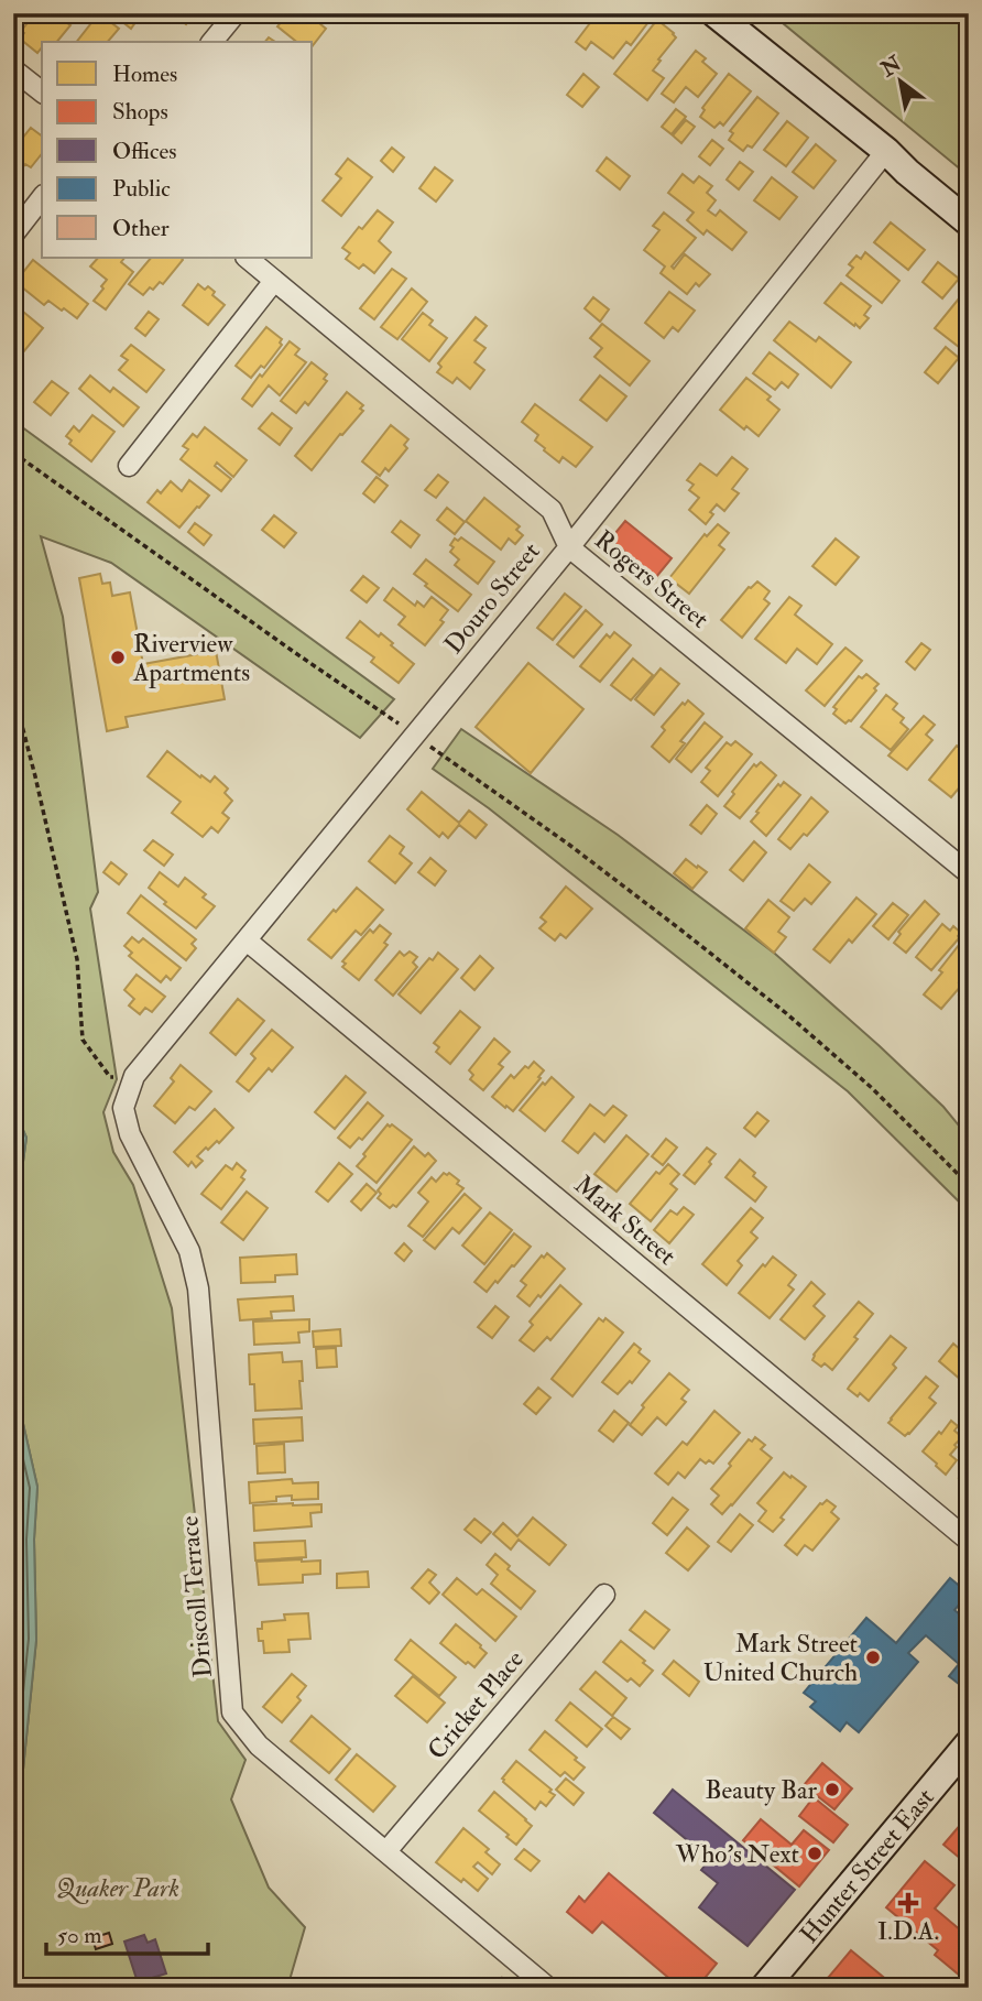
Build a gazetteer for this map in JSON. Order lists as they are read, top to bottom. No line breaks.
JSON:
{"streets":{"main road":["Hunter Street East"],"street":["Rogers Street","Douro Street","Mark Street","Driscoll Terrace","Cricket Place"]},"crossings":[["Rogers Street","Douro Street"],["Douro Street","Mark Street"],["Douro Street","Driscoll Terrace"],["Driscoll Terrace","Cricket Place"]],"parks":["Quaker Park"],"places":{"other":["Riverview Apartments","Mark Street United Church","Beauty Bar","Who's Next"],"health":["I.D.A."]},"legend":["Homes","Shops","Offices","Public","Other"],"scale_bar":"50 m","north":"top left"}
